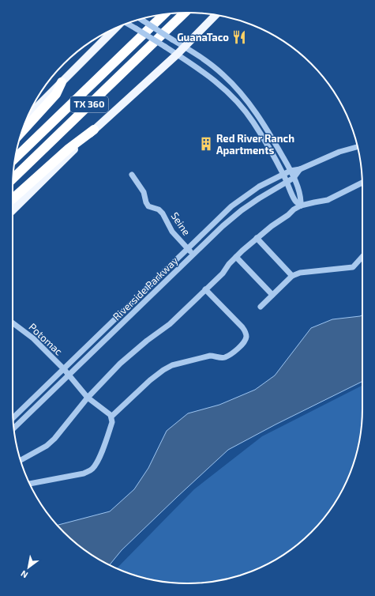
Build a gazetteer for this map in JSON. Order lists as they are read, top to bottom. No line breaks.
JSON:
{"streets":{"highway":["TX 360"],"street":["Seine","Riverside Parkway","Potomac"]},"crossings":[["Seine","Riverside Parkway"],["Riverside Parkway","Potomac"]],"places":{"restaurant":["GuanaTaco"],"building":["Red River Ranch Apartments"]},"north":"bottom left"}
